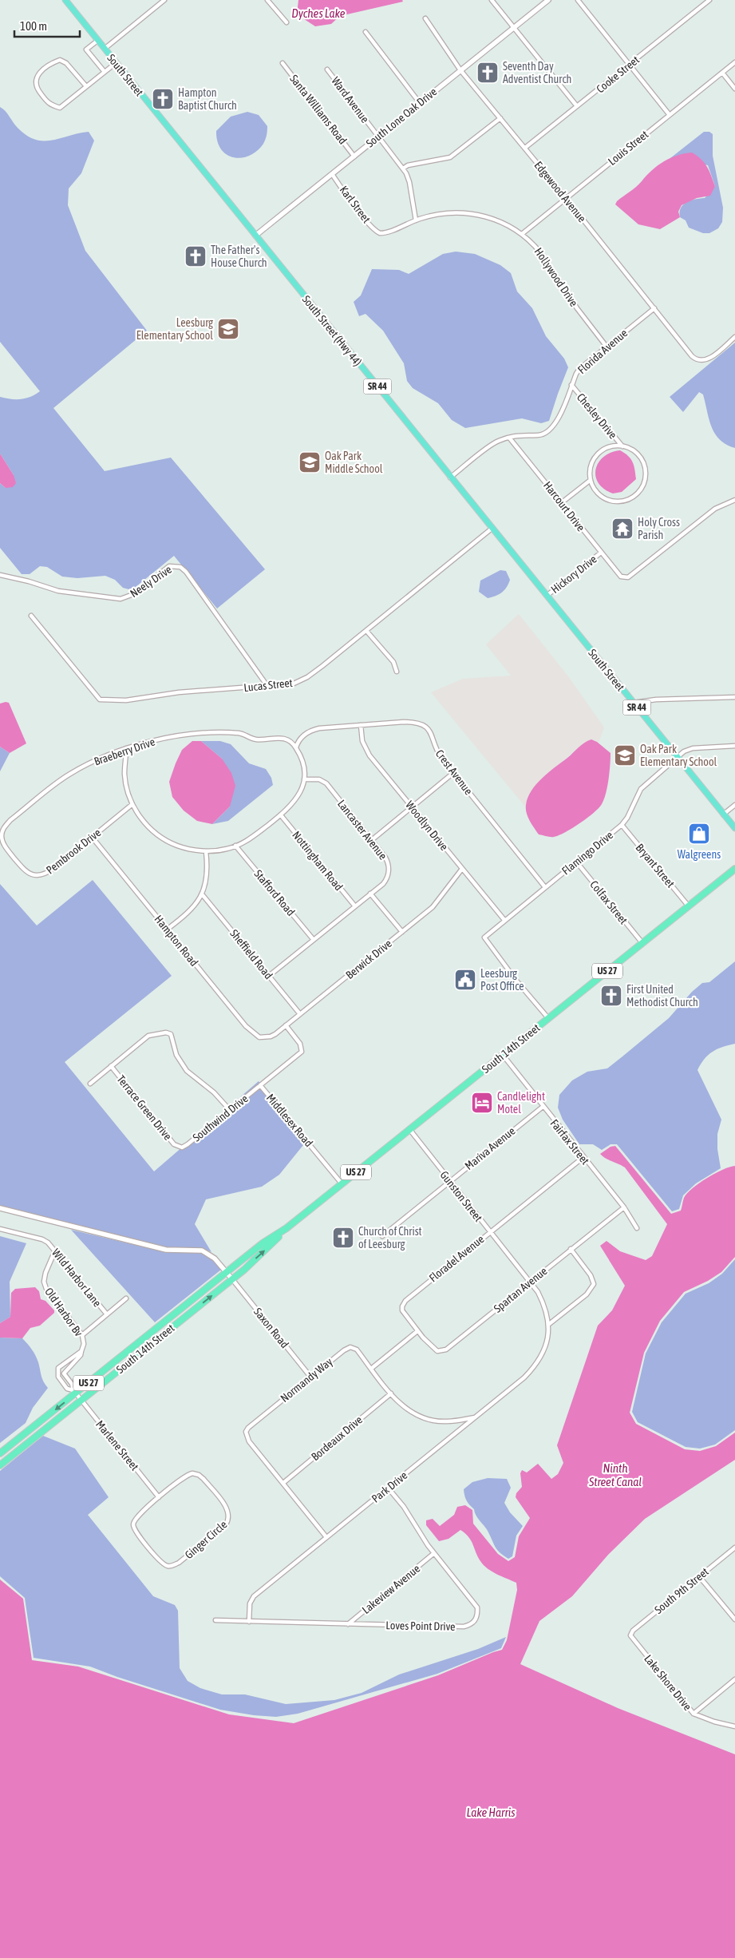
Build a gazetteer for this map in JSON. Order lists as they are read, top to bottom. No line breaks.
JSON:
{"streets":{"highway":["US 27","South 14th Street"],"main road":["South Street","South Street (Hwy 44)","SR 44"],"street":["Cooke Street","Ward Avenue","Santa Williams Road","South Lone Oak Drive","Louis Street","Edgewood Avenue","Karl Street","Hollywood Drive","Florida Avenue","Chesley Drive","Harcourt Drive","Hickory Drive","Neely Drive","Lucas Street","Braeberry Drive","Crest Avenue","Woodlyn Drive","Lancaster Avenue","Pembrook Drive","Flamingo Drive","Nottingham Road","Bryant Street","Stafford Road","Colfax Street","Hampton Road","Sheffield Road","Berwick Drive","Terrace Green Drive","Southwind Drive","Middlesex Road","Fairfax Street","Mariva Avenue","Gunston Street","Floradel Avenue","Wild Harbor Lane","Spartan Avenue","Old Harbor Bv","Saxon Road","Normandy Way","Bordeaux Drive","Marlene Street","Park Drive","Ginger Circle","Lakeview Avenue","South 9th Street","Loves Point Drive","Lake Shore Drive"]},"crossings":[["Cooke Street","Edgewood Avenue"],["South Street","South Street (Hwy 44)"],["South Street","Hickory Drive"],["South Street","Flamingo Drive"],["Ward Avenue","South Lone Oak Drive"],["Ward Avenue","Hollywood Drive"],["Santa Williams Road","South Lone Oak Drive"],["South Lone Oak Drive","Edgewood Avenue"],["South Lone Oak Drive","Karl Street"],["South Lone Oak Drive","South Street (Hwy 44)"],["Louis Street","Edgewood Avenue"],["Louis Street","Hollywood Drive"],["Edgewood Avenue","Florida Avenue"],["Karl Street","Hollywood Drive"],["Hollywood Drive","Florida Avenue"],["South Street (Hwy 44)","Florida Avenue"],["South Street (Hwy 44)","Lucas Street"],["Florida Avenue","Chesley Drive"],["Florida Avenue","Harcourt Drive"],["Harcourt Drive","Hickory Drive"],["Neely Drive","Lucas Street"],["Braeberry Drive","Crest Avenue"],["Braeberry Drive","Pembrook Drive"],["Crest Avenue","Woodlyn Drive"],["Crest Avenue","Flamingo Drive"],["Woodlyn Drive","Flamingo Drive"],["Woodlyn Drive","Berwick Drive"],["Lancaster Avenue","Nottingham Road"],["Lancaster Avenue","Stafford Road"],["Lancaster Avenue","Sheffield Road"],["Pembrook Drive","Hampton Road"],["Flamingo Drive","Bryant Street"],["Flamingo Drive","Colfax Street"],["Flamingo Drive","South 14th Street"],["Bryant Street","South 14th Street"],["Colfax Street","South 14th Street"],["Hampton Road","Berwick Drive"],["Sheffield Road","Berwick Drive"],["Berwick Drive","Middlesex Road"],["South 14th Street","Middlesex Road"],["South 14th Street","Fairfax Street"],["South 14th Street","Gunston Street"],["South 14th Street","Saxon Road"],["South 14th Street","Marlene Street"],["Terrace Green Drive","Southwind Drive"],["Southwind Drive","Middlesex Road"],["Fairfax Street","Mariva Avenue"],["Fairfax Street","Floradel Avenue"],["Fairfax Street","Spartan Avenue"],["Mariva Avenue","Gunston Street"],["Gunston Street","Floradel Avenue"],["Gunston Street","Spartan Avenue"],["Gunston Street","Park Drive"],["Floradel Avenue","Spartan Avenue"],["Wild Harbor Lane","Old Harbor Bv"],["Saxon Road","Normandy Way"],["Normandy Way","Bordeaux Drive"],["Normandy Way","Park Drive"],["Marlene Street","Ginger Circle"],["Park Drive","Loves Point Drive"],["Lakeview Avenue","Loves Point Drive"],["South 9th Street","Lake Shore Drive"]],"water":["Dyches Lake","Ninth Street Canal","Lake Harris"],"places":{"church":["Seventh Day Adventist Church","Hampton Baptist Church","The Father's House Church","First United Methodist Church","Church of Christ of Leesburg"],"school or university":["Leesburg Elementary School","Oak Park Middle School","Oak Park Elementary School"],"temple":["Holy Cross Parish"],"shop":["Walgreens"],"public building":["Leesburg Post Office"],"hotel":["Candlelight Motel"]},"scale_bar":"100 m"}
